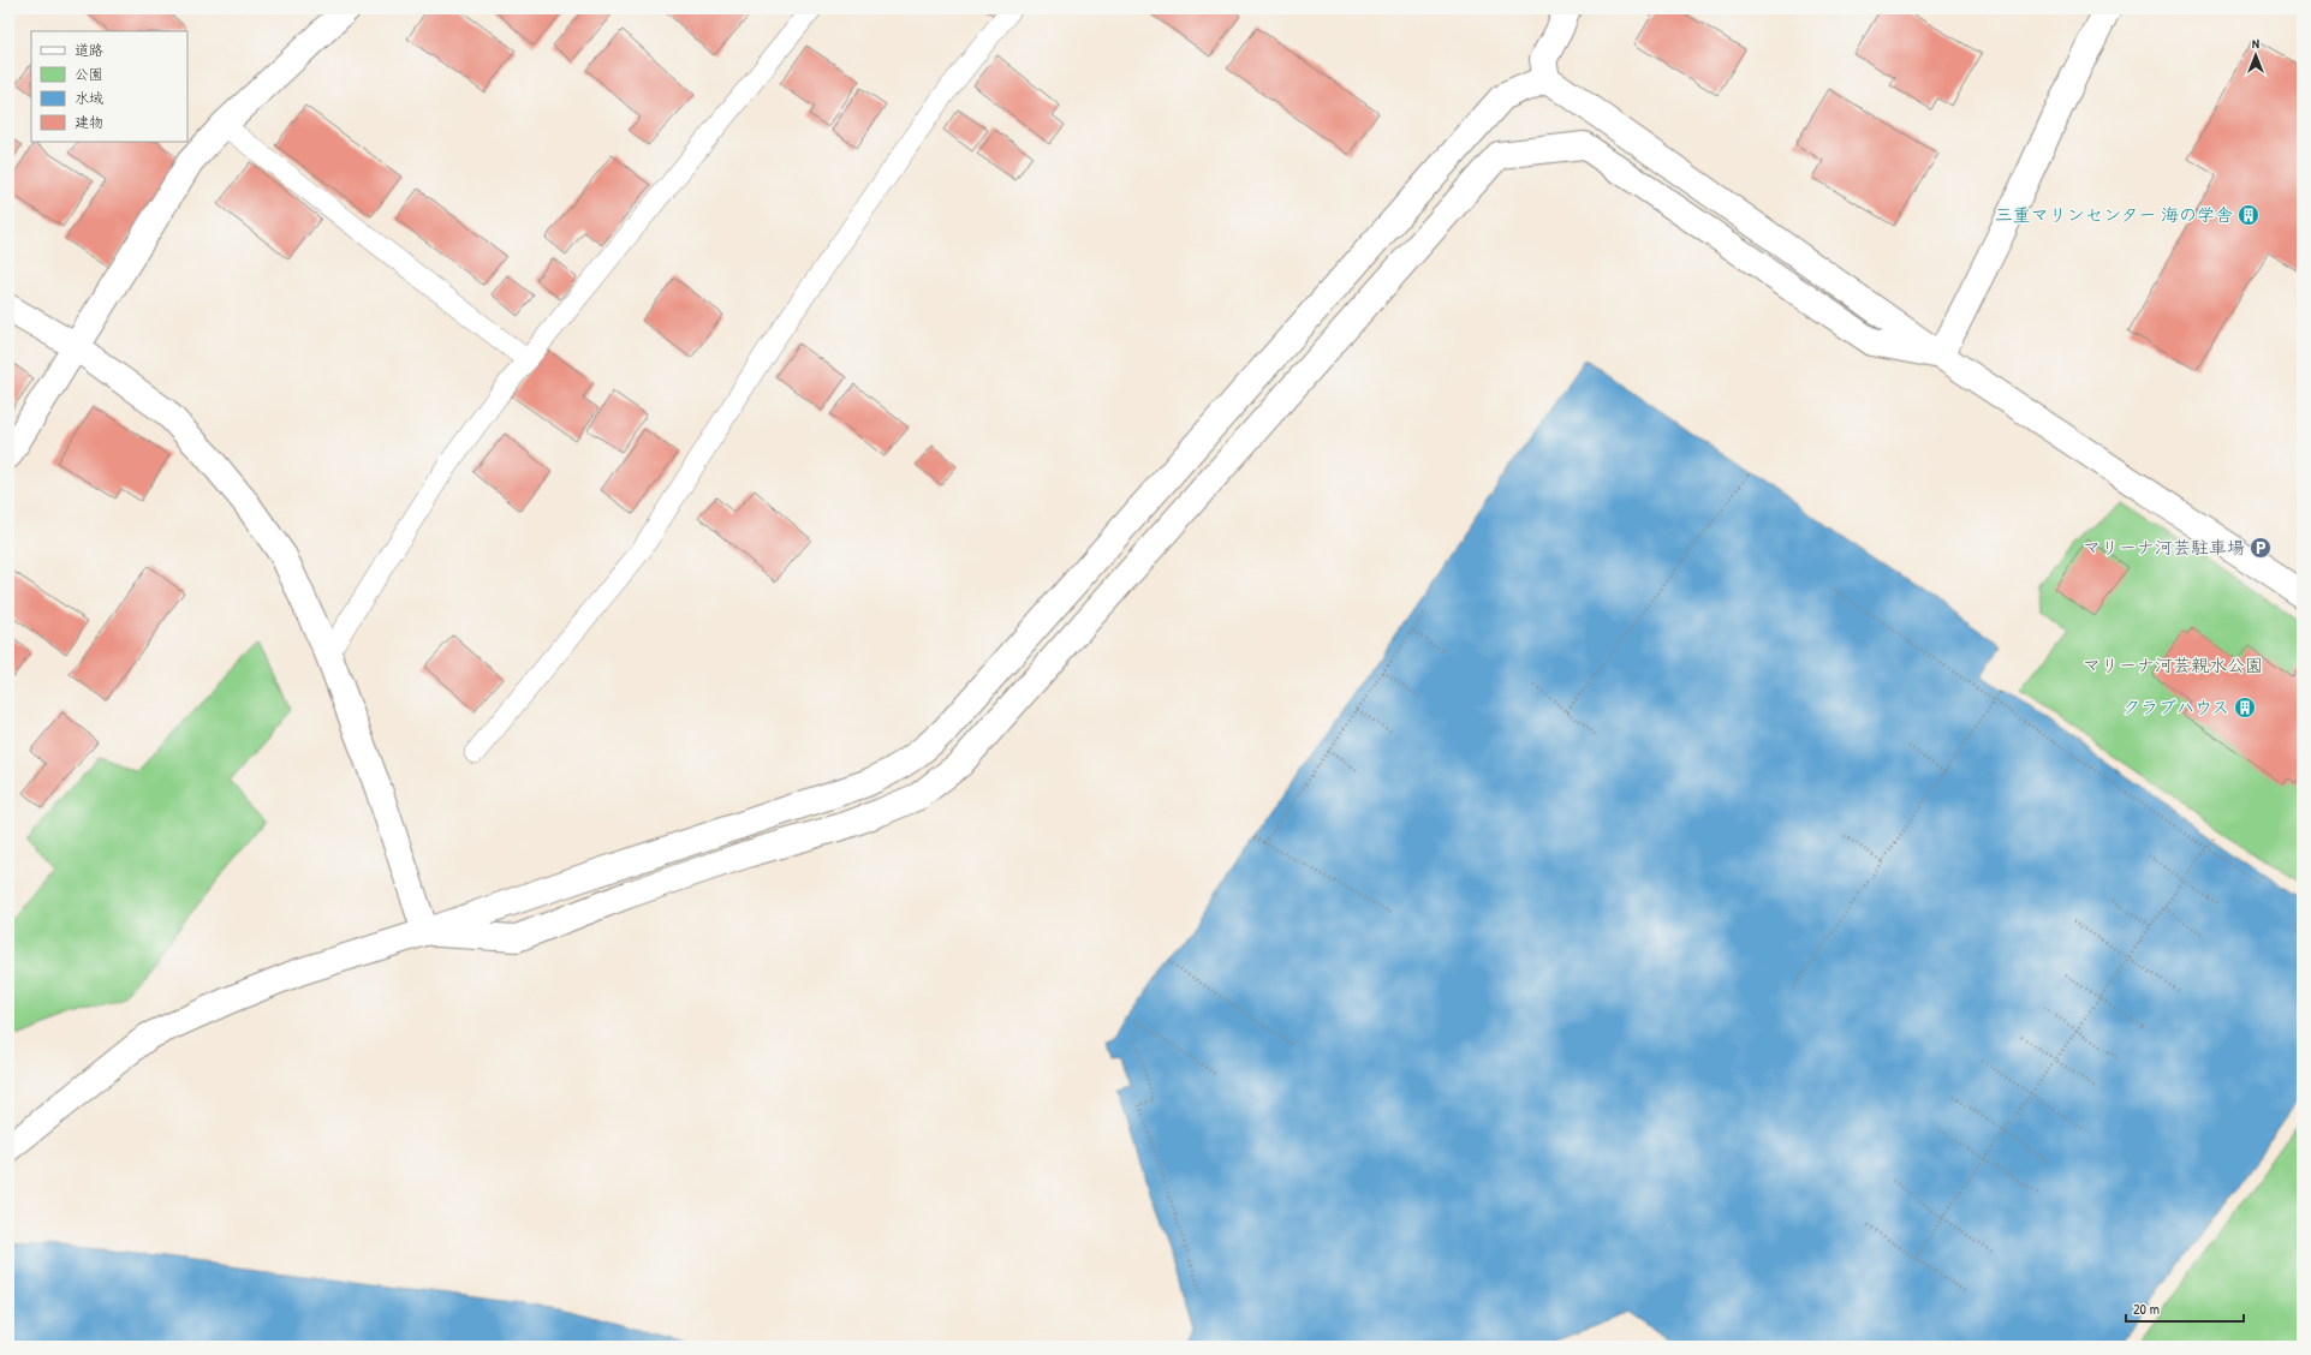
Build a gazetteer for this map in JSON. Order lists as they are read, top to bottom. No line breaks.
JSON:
{"parks":["マリーナ河芸親水公園"],"places":{"building":["三重マリンセンター 海の学舎","クラブハウス"],"parking":["マリーナ河芸駐車場"]},"legend":["道路","公園","水域","建物"],"scale_bar":"20 m","north":"top"}
